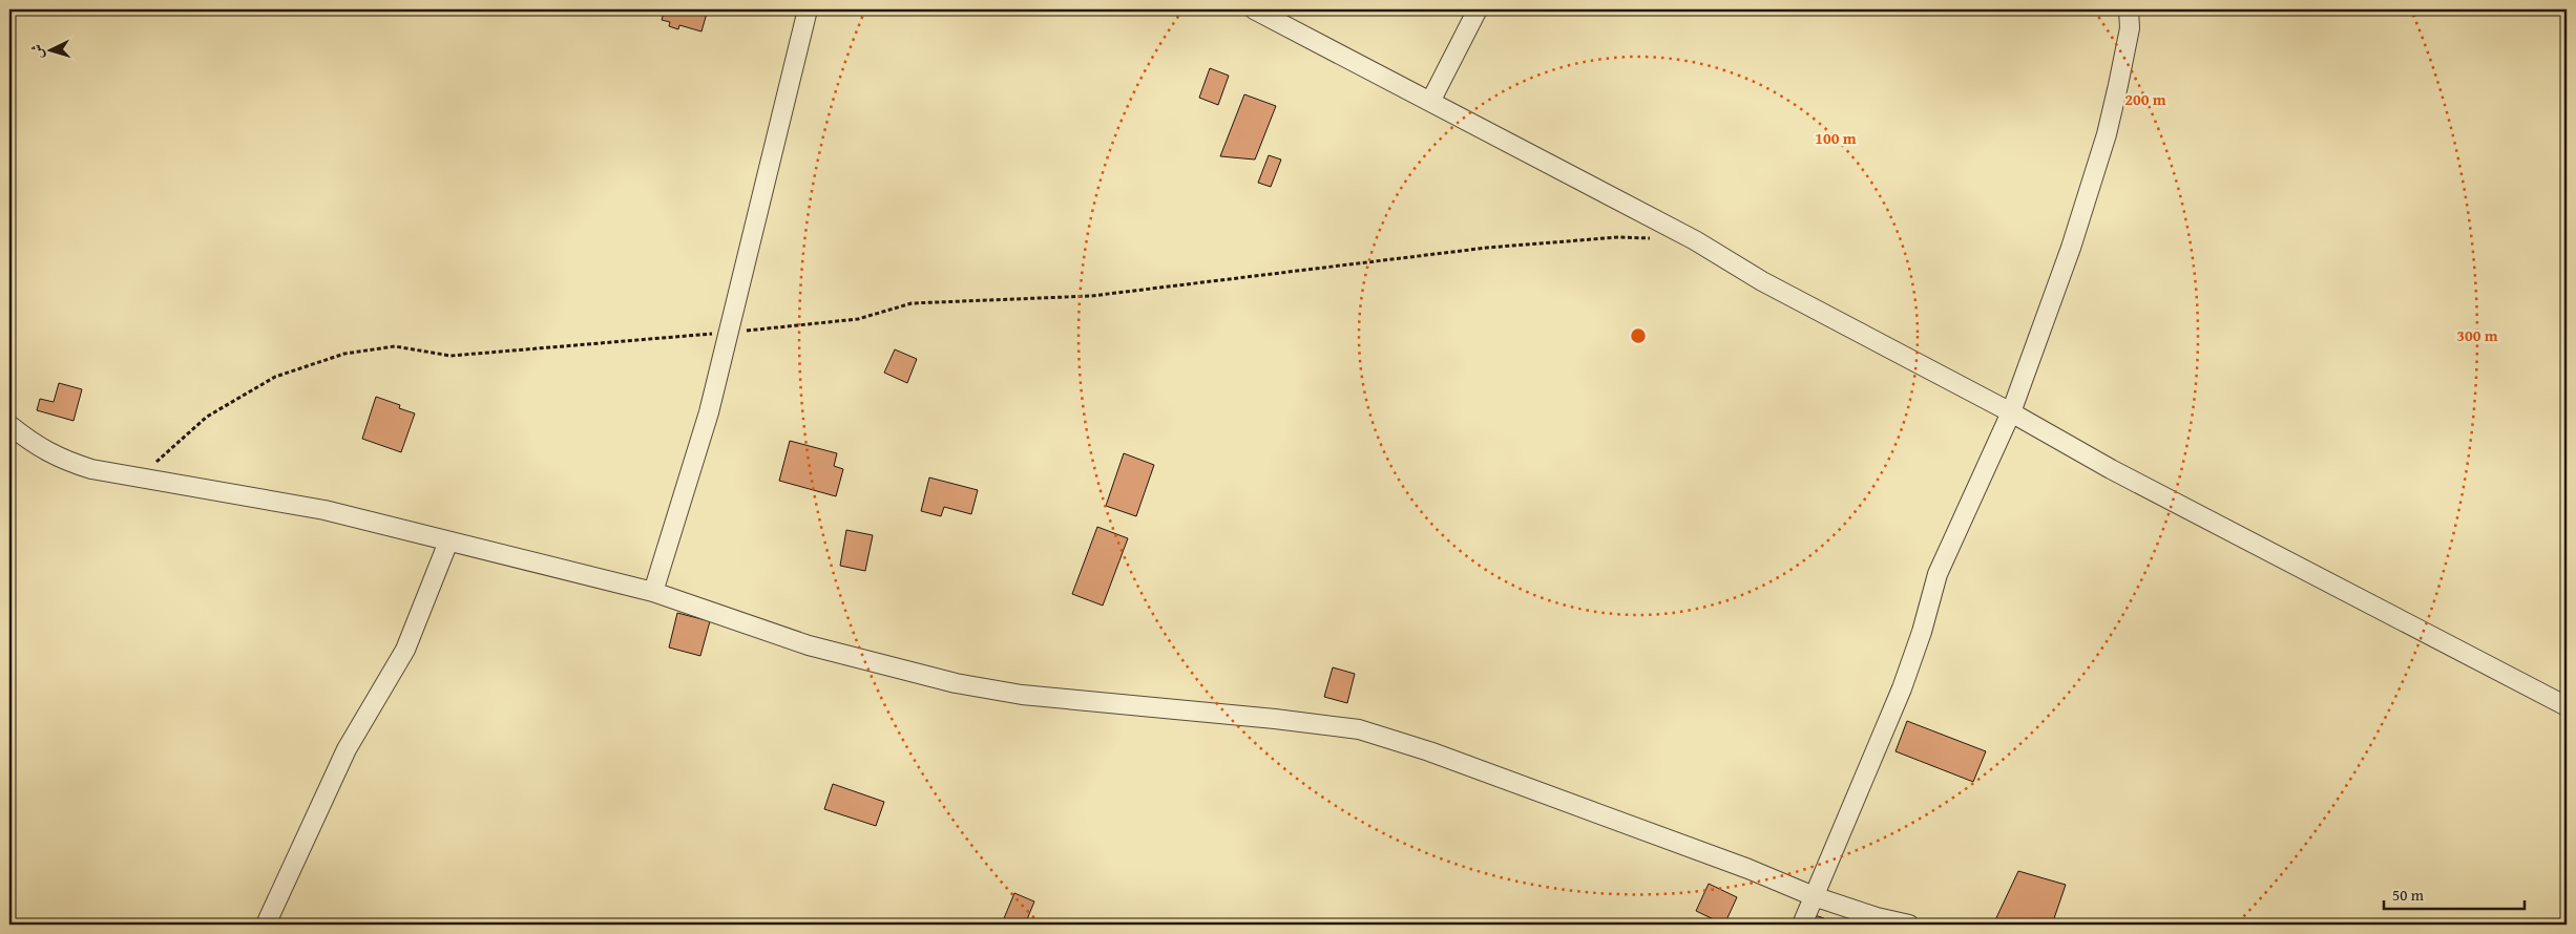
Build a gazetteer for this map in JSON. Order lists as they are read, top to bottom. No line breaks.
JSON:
{"scale_bar":"50 m","north":"left","rings":["200 m","100 m","300 m"]}
